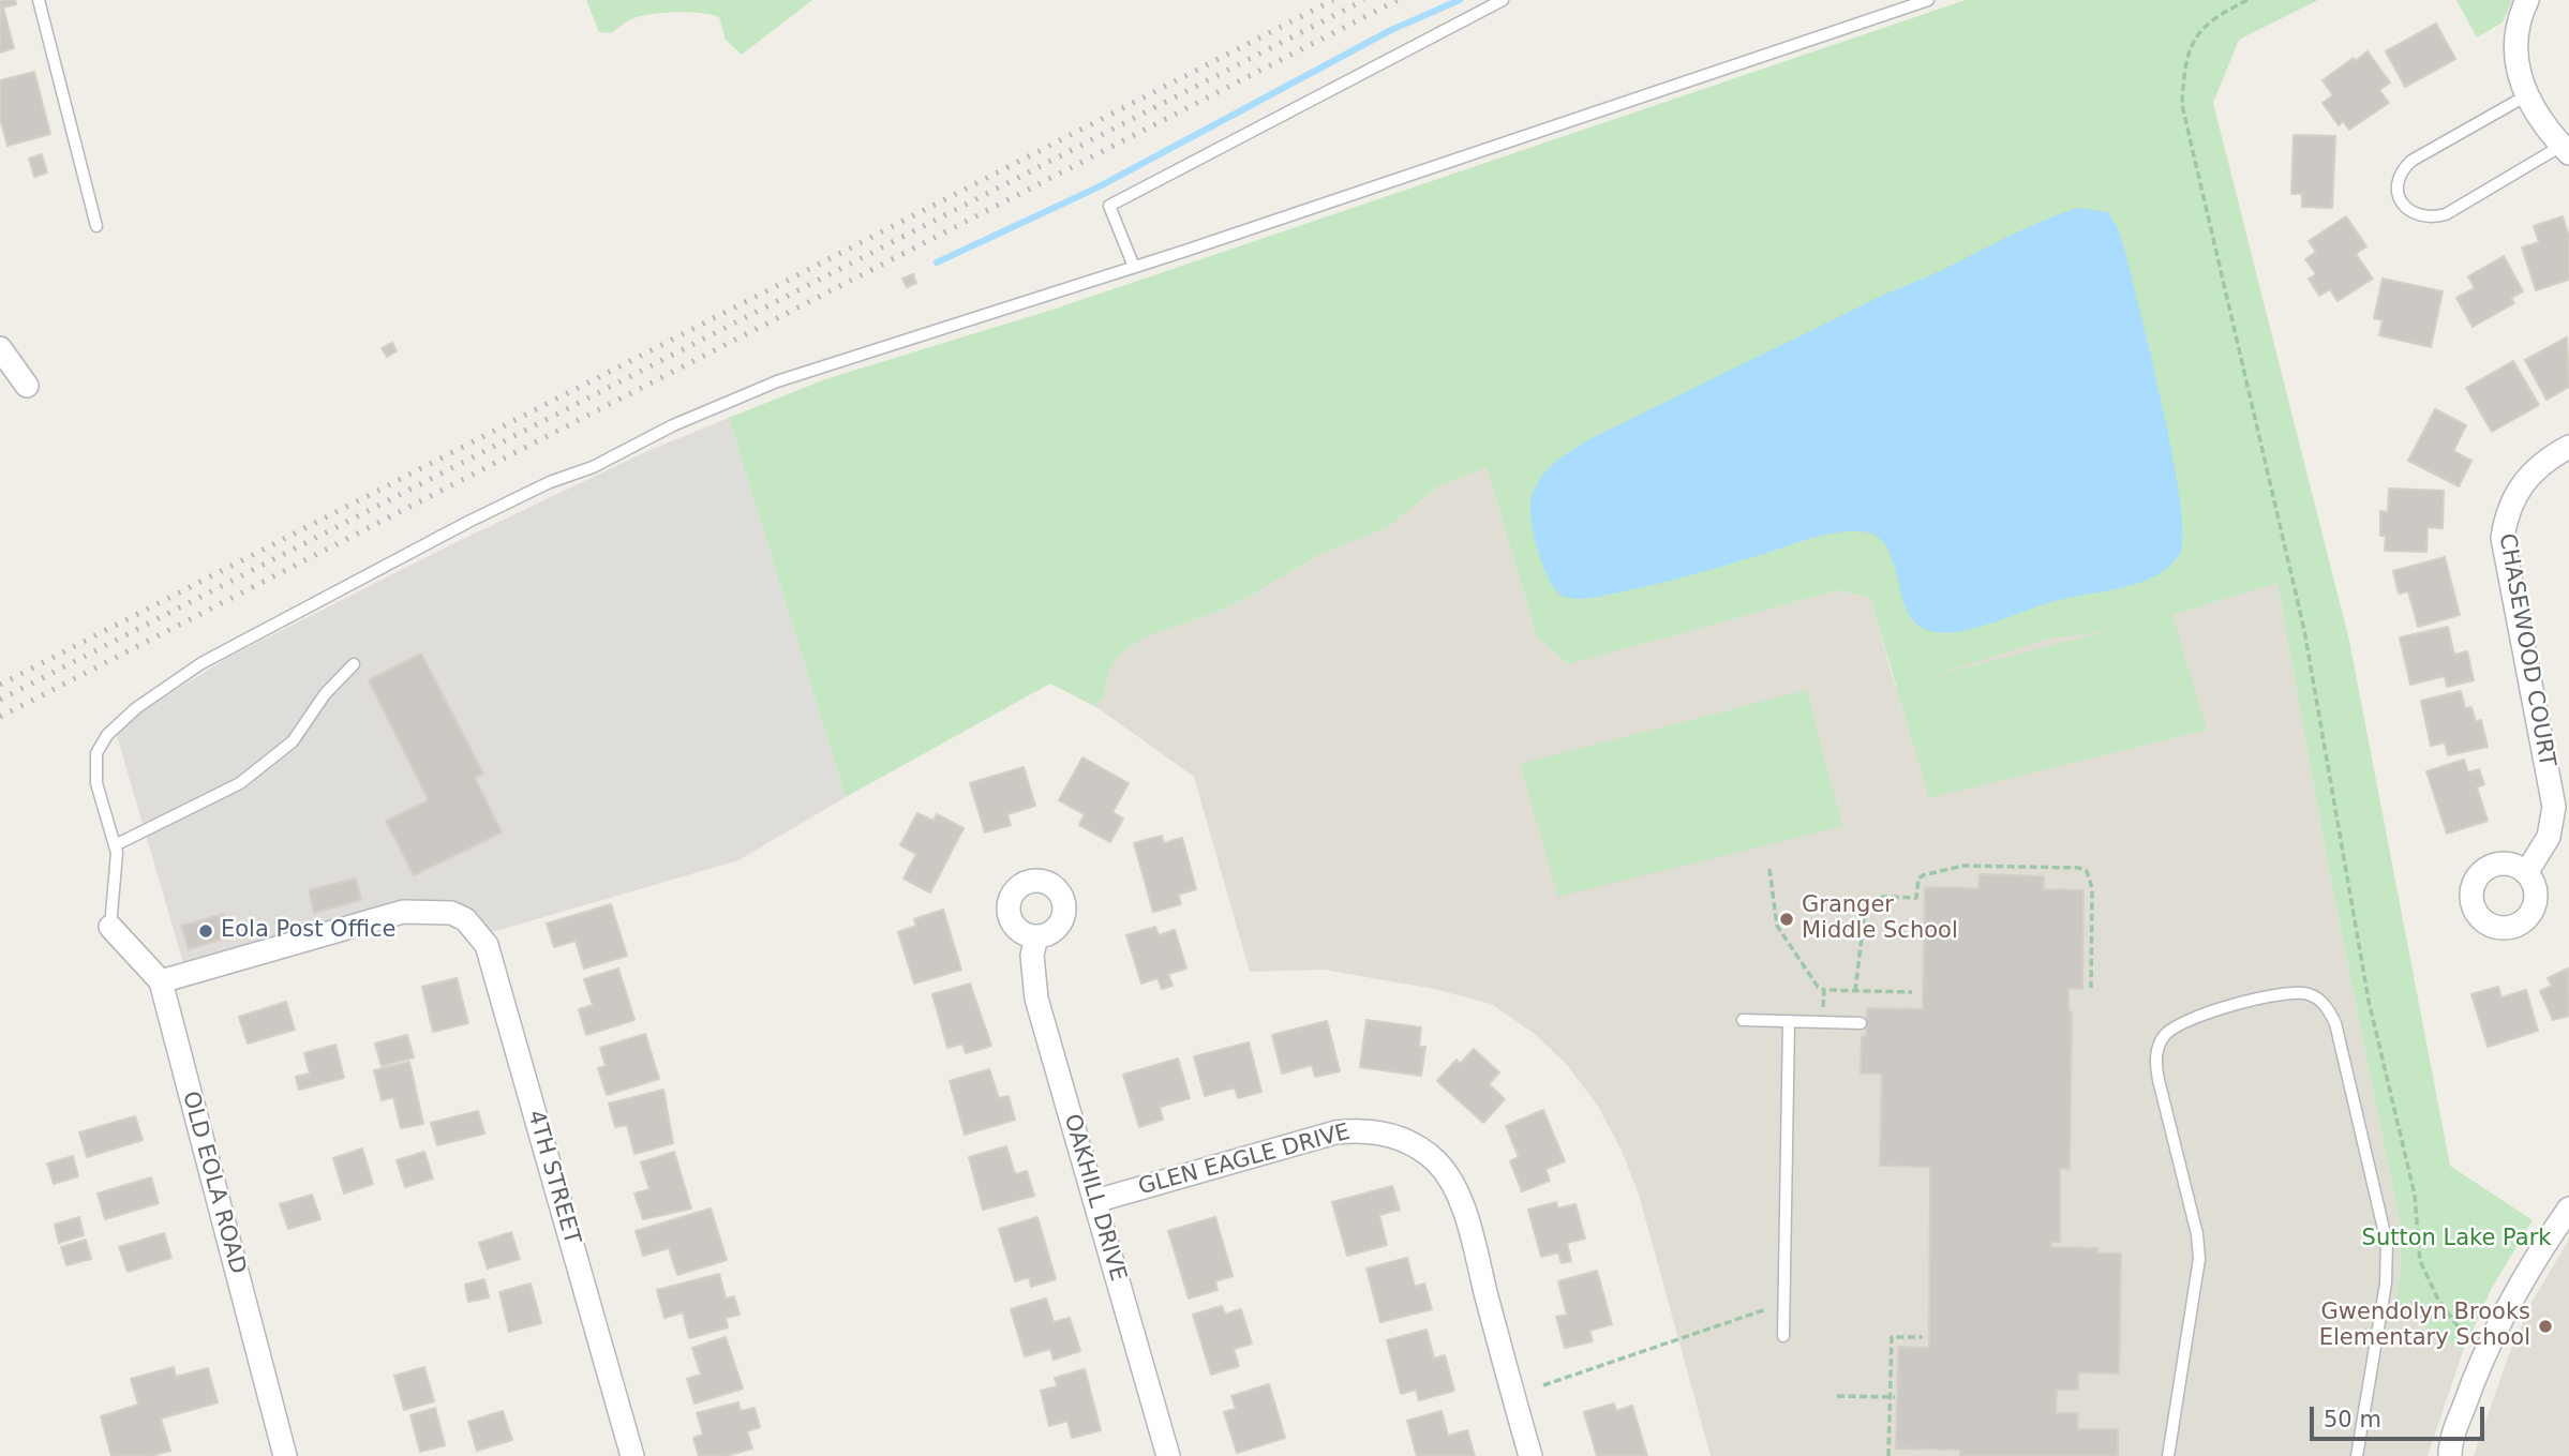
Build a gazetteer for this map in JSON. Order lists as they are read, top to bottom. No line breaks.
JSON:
{"streets":{"street":["CHASEWOOD COURT","GLEN EAGLE DRIVE","4TH STREET","OLD EOLA ROAD","OAKHILL DRIVE"]},"crossings":[["GLEN EAGLE DRIVE","OAKHILL DRIVE"],["4TH STREET","OLD EOLA ROAD"]],"parks":["Sutton Lake Park"],"places":["Granger Middle School","Eola Post Office","Gwendolyn Brooks Elementary School"],"scale_bar":"50 m"}
